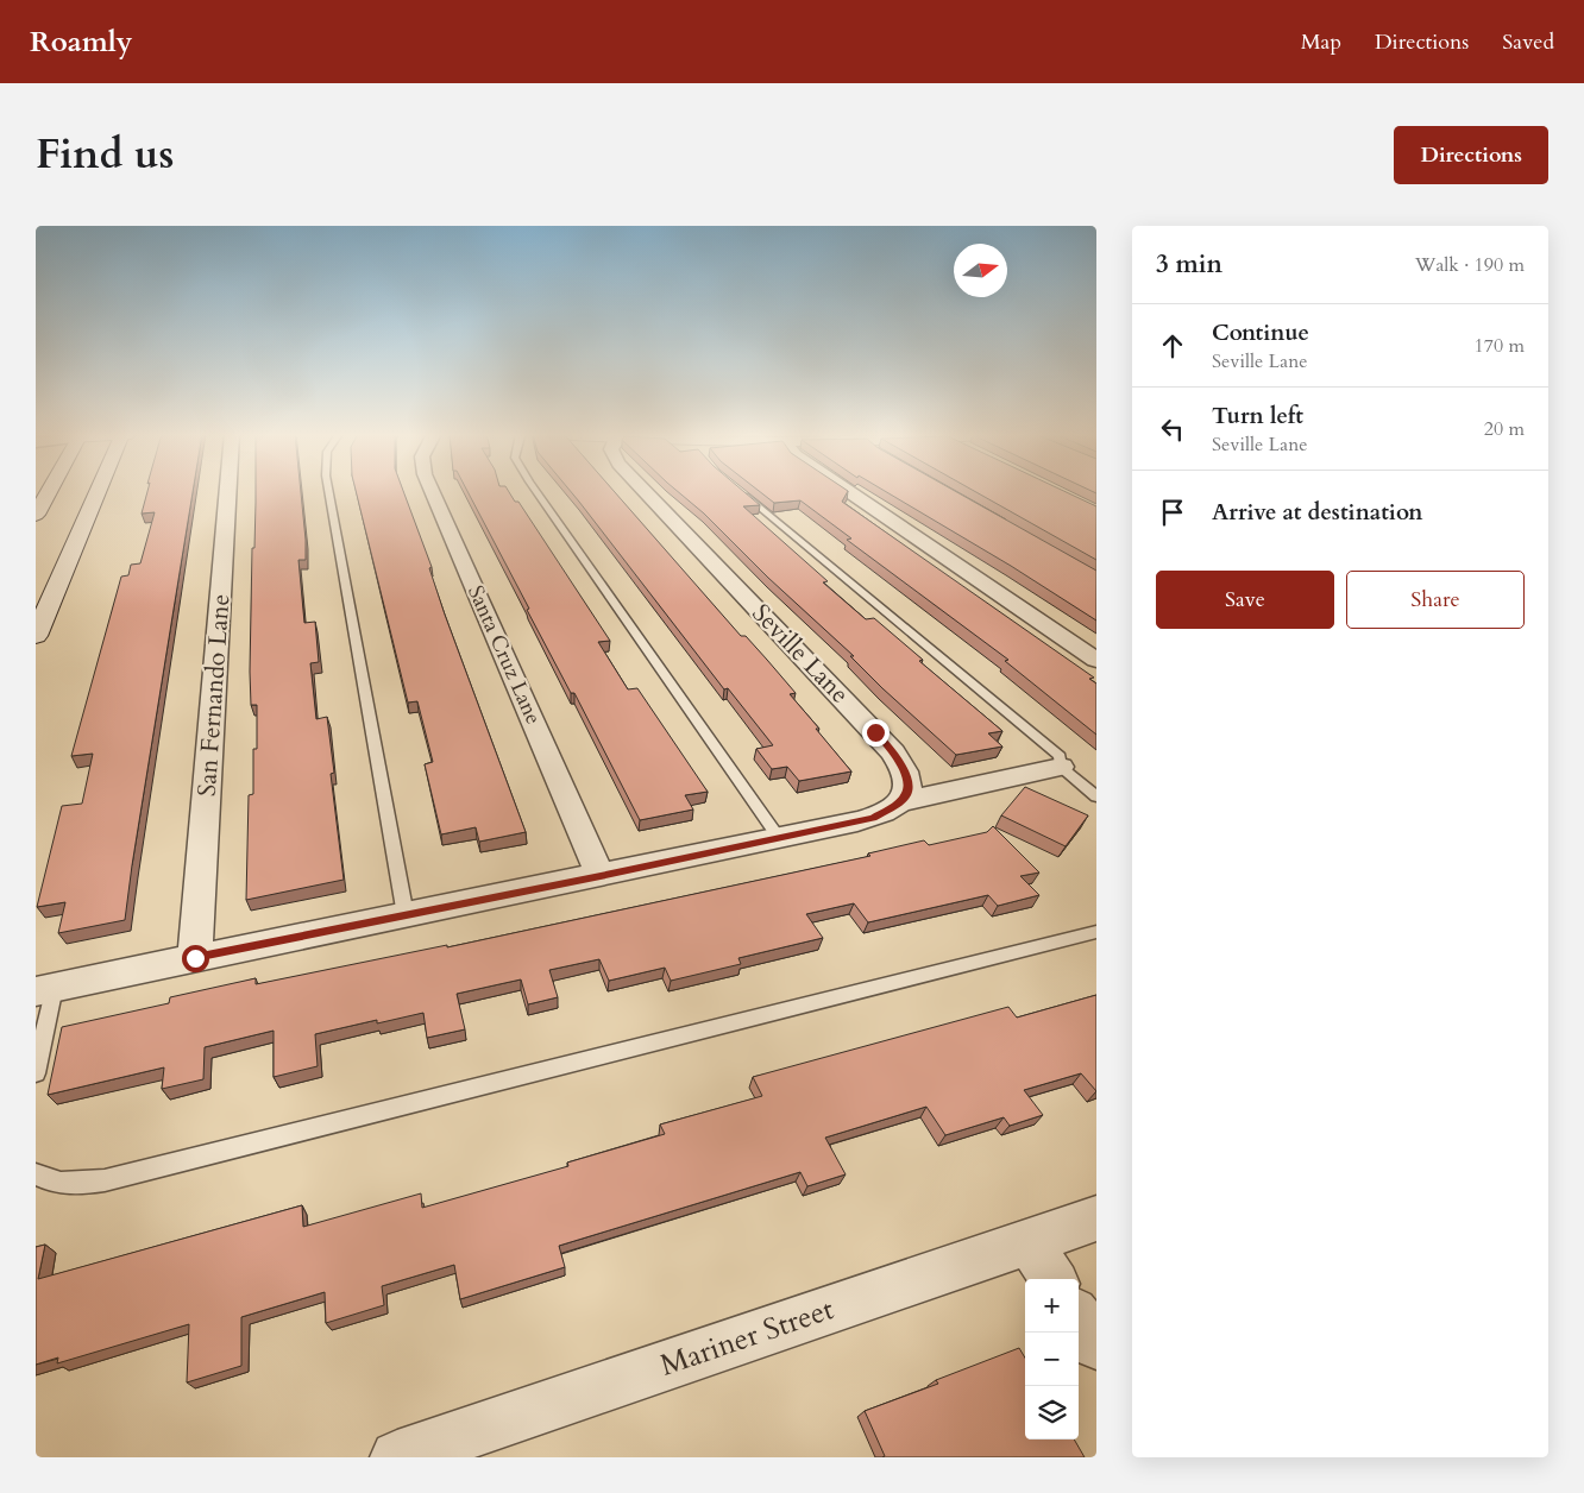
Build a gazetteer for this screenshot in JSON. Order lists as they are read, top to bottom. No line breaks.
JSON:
{"streets":{"street":["Seville Lane","Santa Cruz Lane","San Fernando Lane","Mariner Street"]},"north":"right","page":{"header":"Roamly","nav":["Map","Directions","Saved"],"title":"Find us","buttons":["Directions",["Save","Share"]],"heading":["3 min","Walk · 190 m"],"list":[["Continue","Seville Lane","170 m"],["Turn left","Seville Lane","20 m"],"Arrive at destination"],"map_buttons":["+","−"]}}
